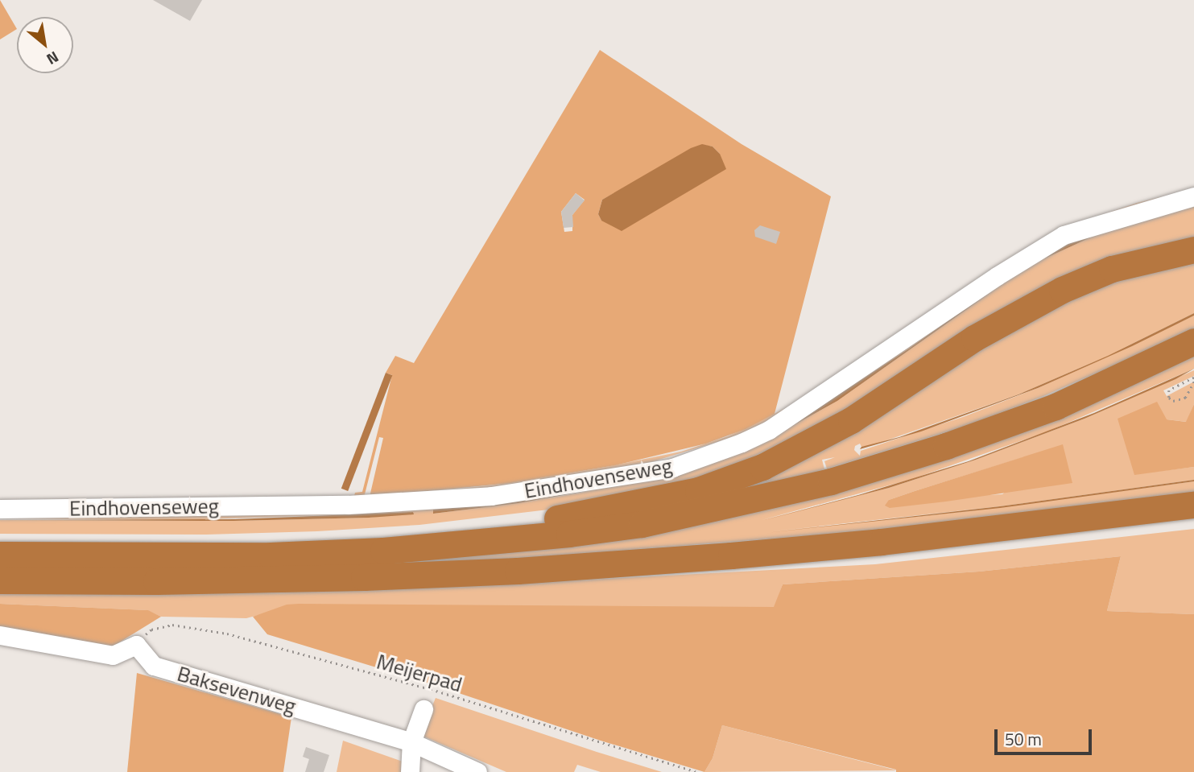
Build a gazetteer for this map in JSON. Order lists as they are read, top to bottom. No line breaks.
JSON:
{"streets":{"street":["Eindhovenseweg","Baksevenweg"],"path":["Meijerpad"]},"crossings":[["Meijerpad","Baksevenweg"]],"scale_bar":"50 m","north":"bottom right"}
